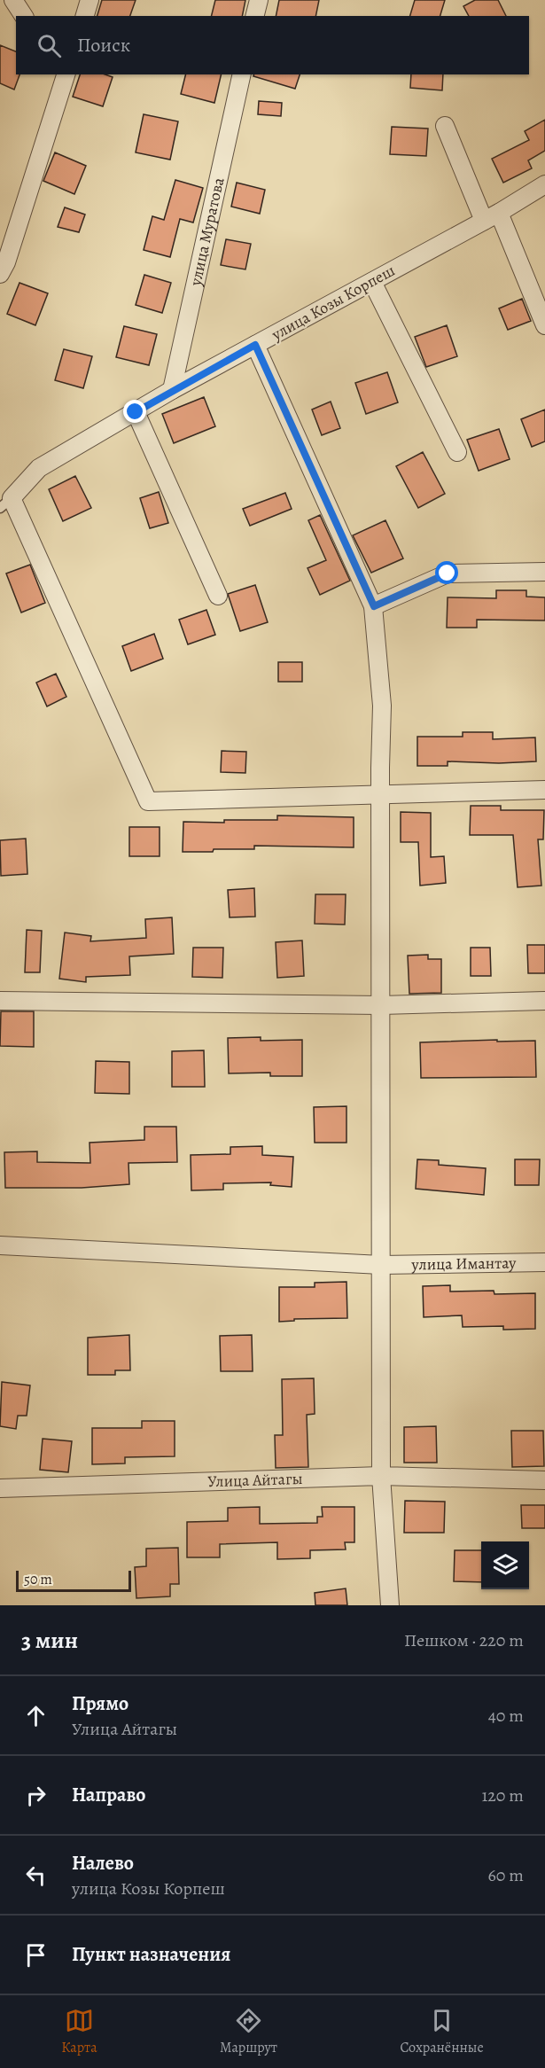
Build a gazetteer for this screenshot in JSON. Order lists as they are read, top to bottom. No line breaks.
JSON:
{"streets":{"street":["улица Муратова","улица Козы Корпеш","улица Имантау","Улица Айтагы"]},"crossings":[["улица Муратова","улица Козы Корпеш"]],"scale_bar":"50 m","page":{"search":"Поиск","scale":"50 m","heading":["3 мин","Пешком · 220 m"],"list":[["Прямо","Улица Айтагы","40 m"],["Направо","120 m"],["Налево","улица Козы Корпеш","60 m"],"Пункт назначения"],"nav":["Карта","Маршрут","Сохранённые"]}}
